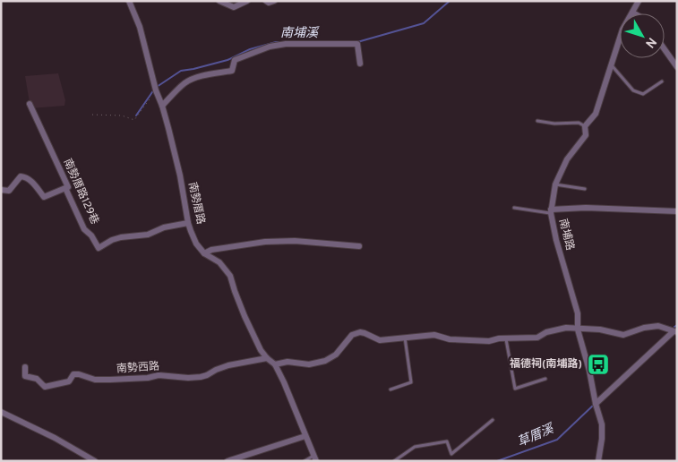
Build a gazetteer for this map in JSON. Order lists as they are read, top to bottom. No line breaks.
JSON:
{"streets":{"street":["南勢厝路129巷","南勢厝路","南埔路","南勢西路"]},"crossings":[["南勢厝路129巷","南勢厝路"],["南勢厝路","南勢西路"]],"water":["南埔溪","草厝溪"],"places":{"bus stop":["福德祠(南埔路)"]},"north":"bottom right"}
